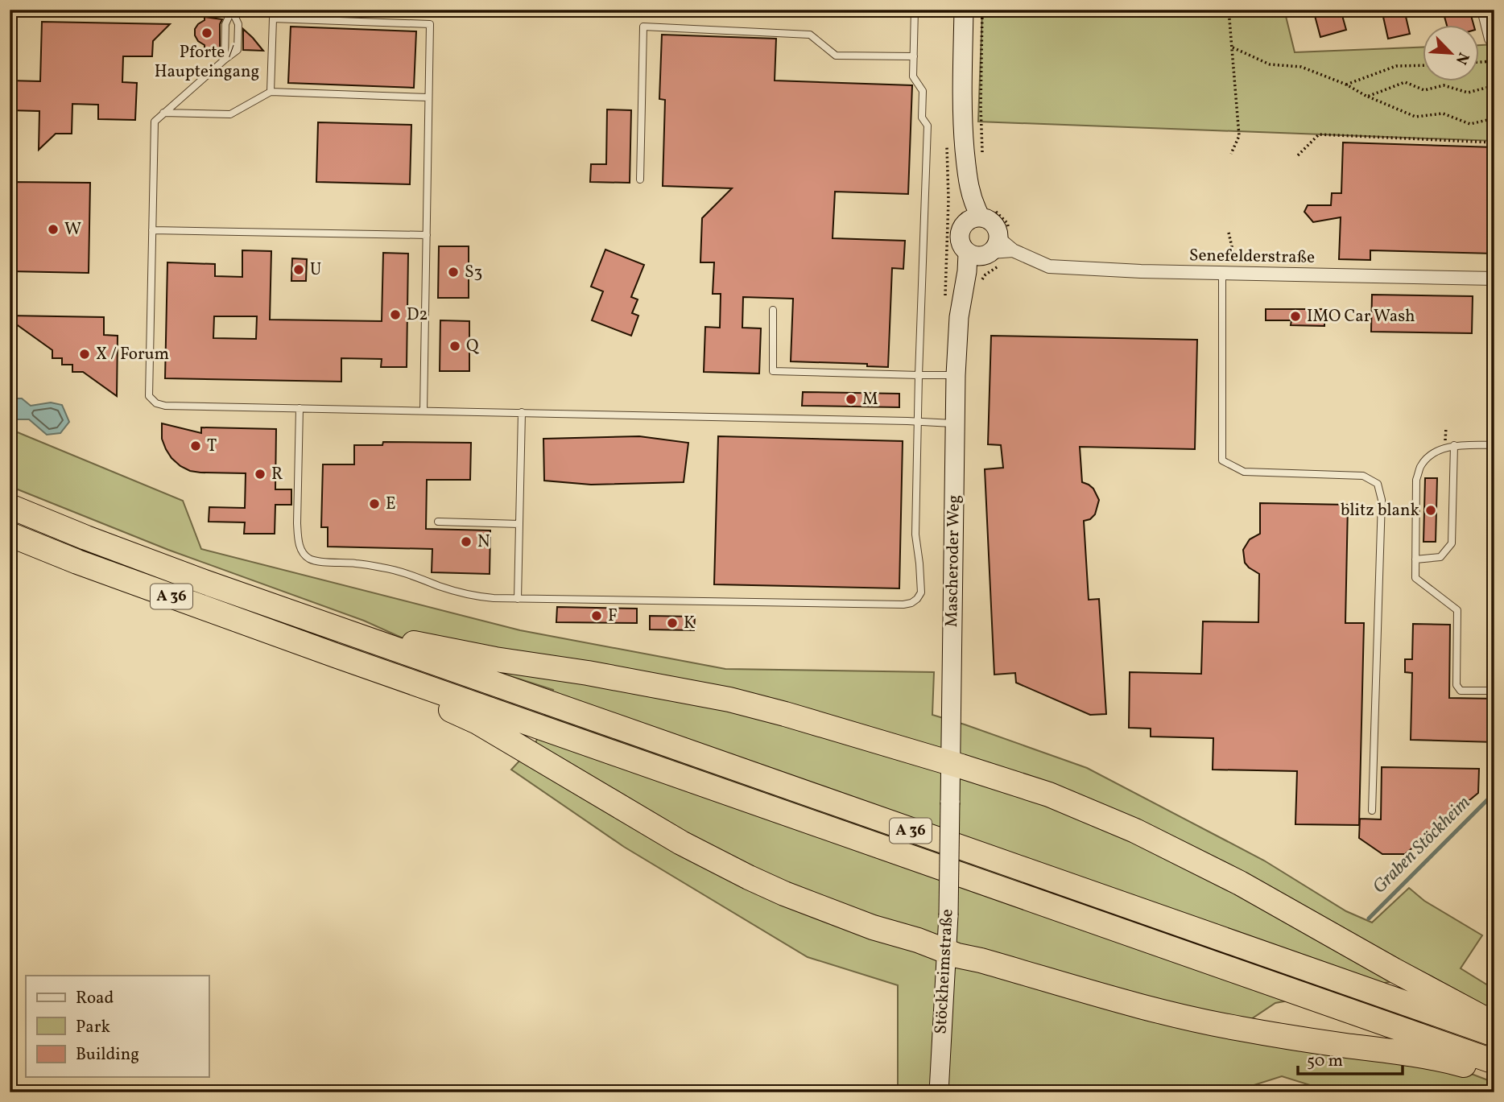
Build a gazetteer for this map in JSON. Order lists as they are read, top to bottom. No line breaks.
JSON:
{"streets":{"highway":["A 36"],"street":["Senefelderstraße","Mascheroder Weg","Stöckheimstraße"]},"crossings":[["Senefelderstraße","Mascheroder Weg"],["Mascheroder Weg","Stöckheimstraße"]],"water":["Graben Stöckheim"],"places":["Pforte / Haupteingang","W","U","S3","D2","IMO Car Wash","Q","X / Forum","M","T","R","E","blitz blank","N","F","K"],"legend":["Road","Park","Building"],"scale_bar":"50 m","north":"bottom right"}
